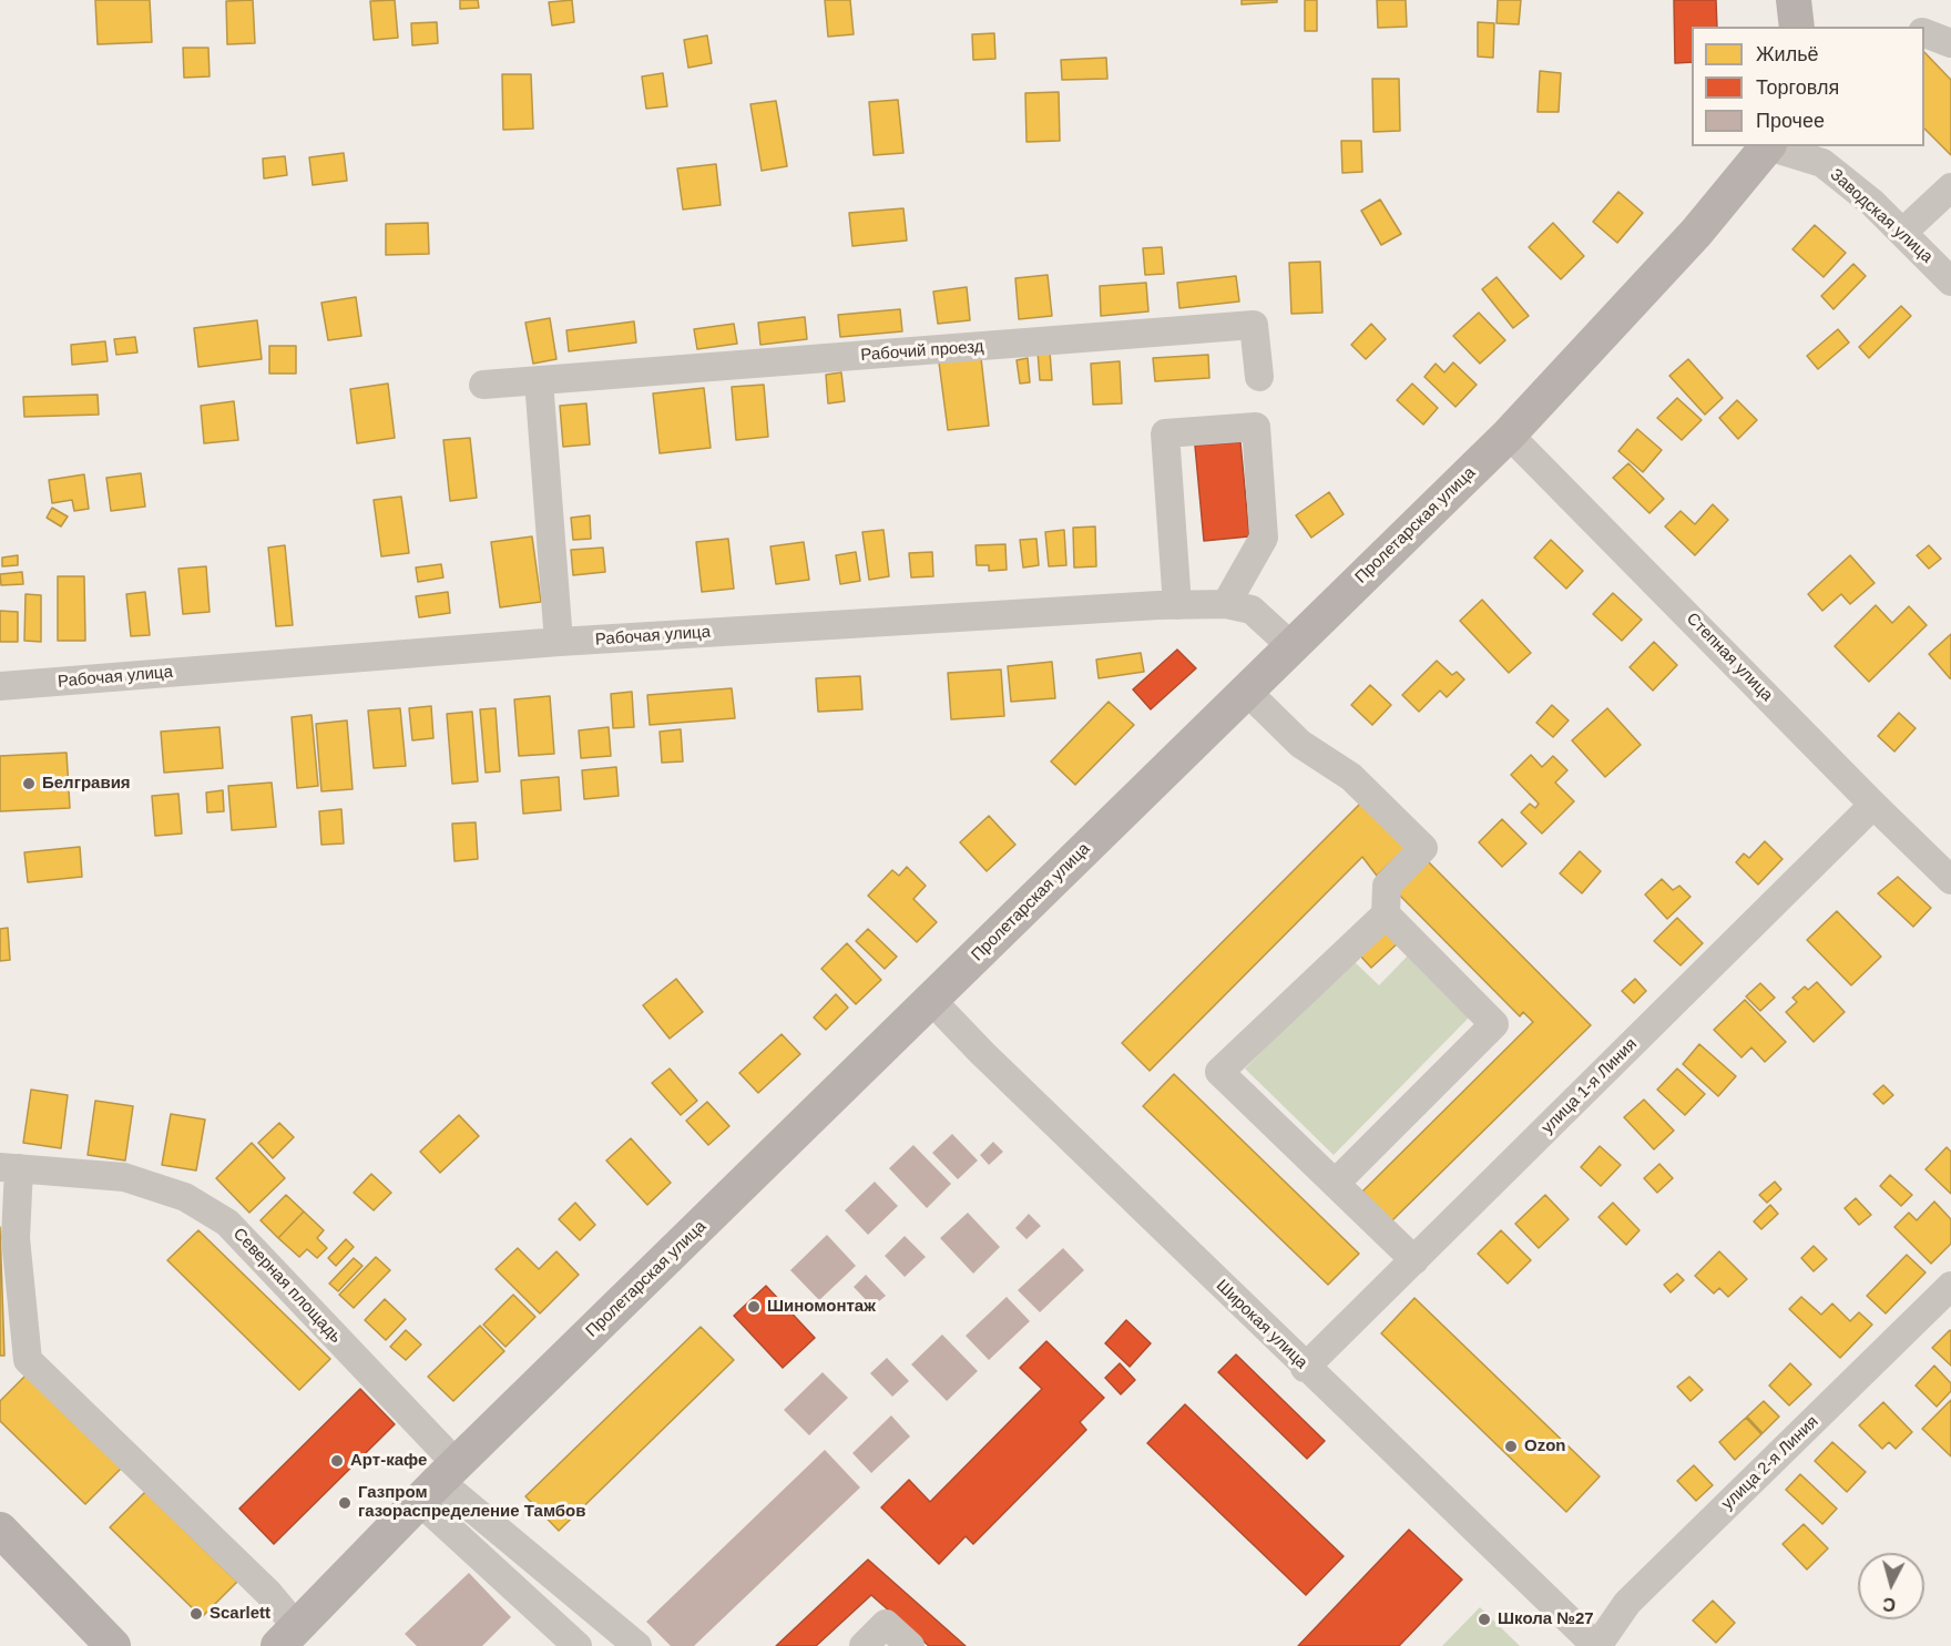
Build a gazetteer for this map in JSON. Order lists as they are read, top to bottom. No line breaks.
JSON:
{"streets":{"main road":["Пролетарская улица"],"street":["Заводская улица","Рабочий проезд","Рабочая улица","Степная улица","улица 1-я Линия","Северная площадь","Широкая улица","улица 2-я Линия"]},"crossings":[["Пролетарская улица","Рабочая улица"],["Пролетарская улица","Степная улица"],["Пролетарская улица","Северная площадь"],["Пролетарская улица","Широкая улица"],["Степная улица","улица 1-я Линия"],["улица 1-я Линия","Широкая улица"],["Широкая улица","улица 2-я Линия"]],"places":["Белгравия","Шиномонтаж","Ozon","Арт-кафе","Газпром газораспределение Тамбов","Scarlett","Школа №27"],"legend":["Жильё","Торговля","Прочее"],"north":"bottom"}
